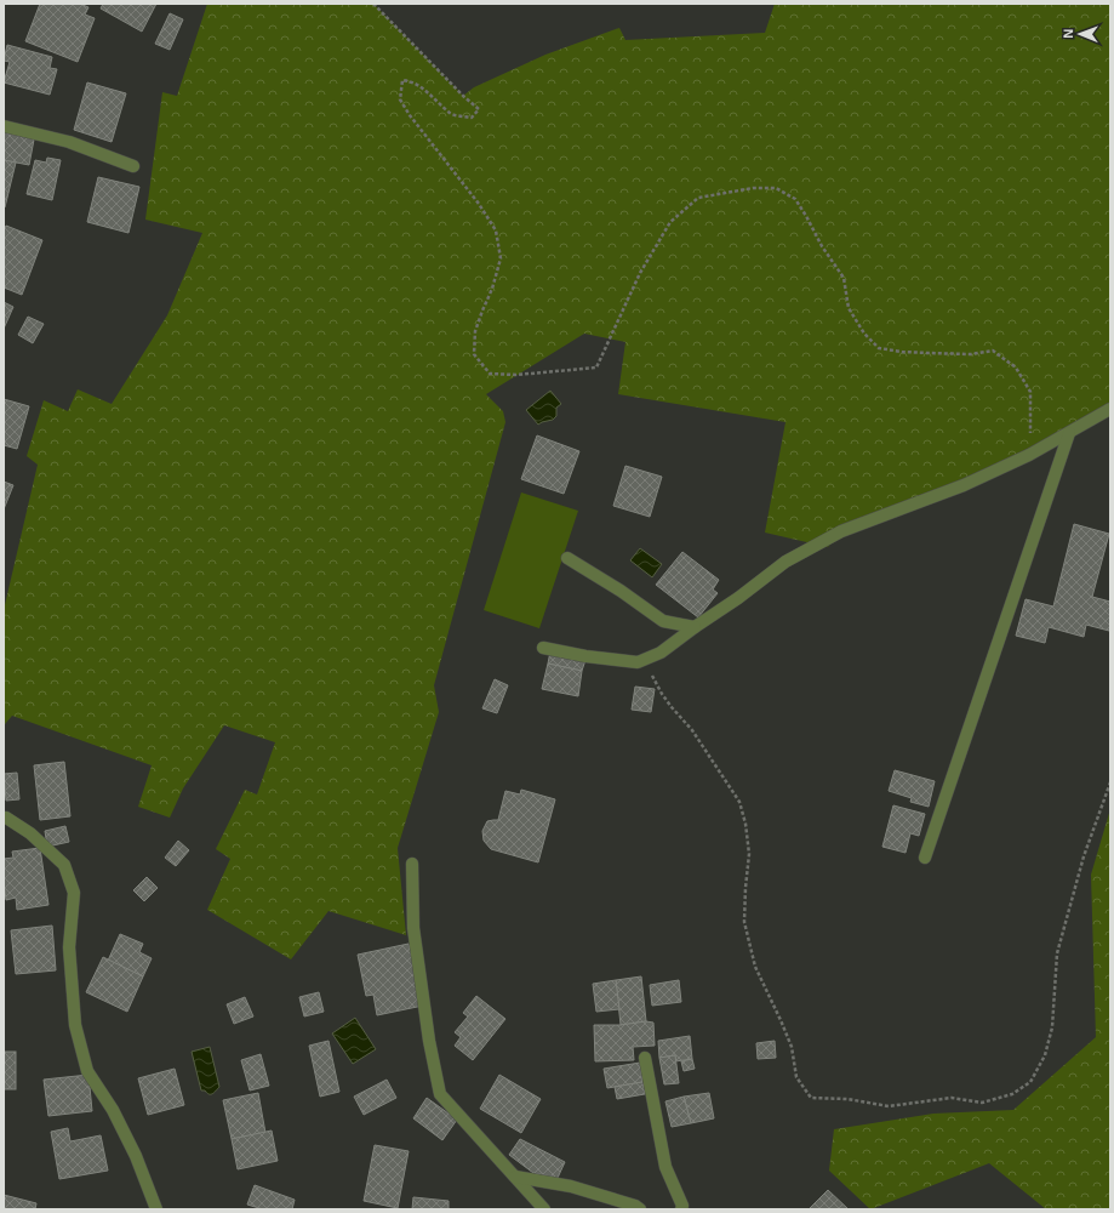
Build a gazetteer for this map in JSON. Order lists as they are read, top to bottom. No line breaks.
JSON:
{"north":"left"}
